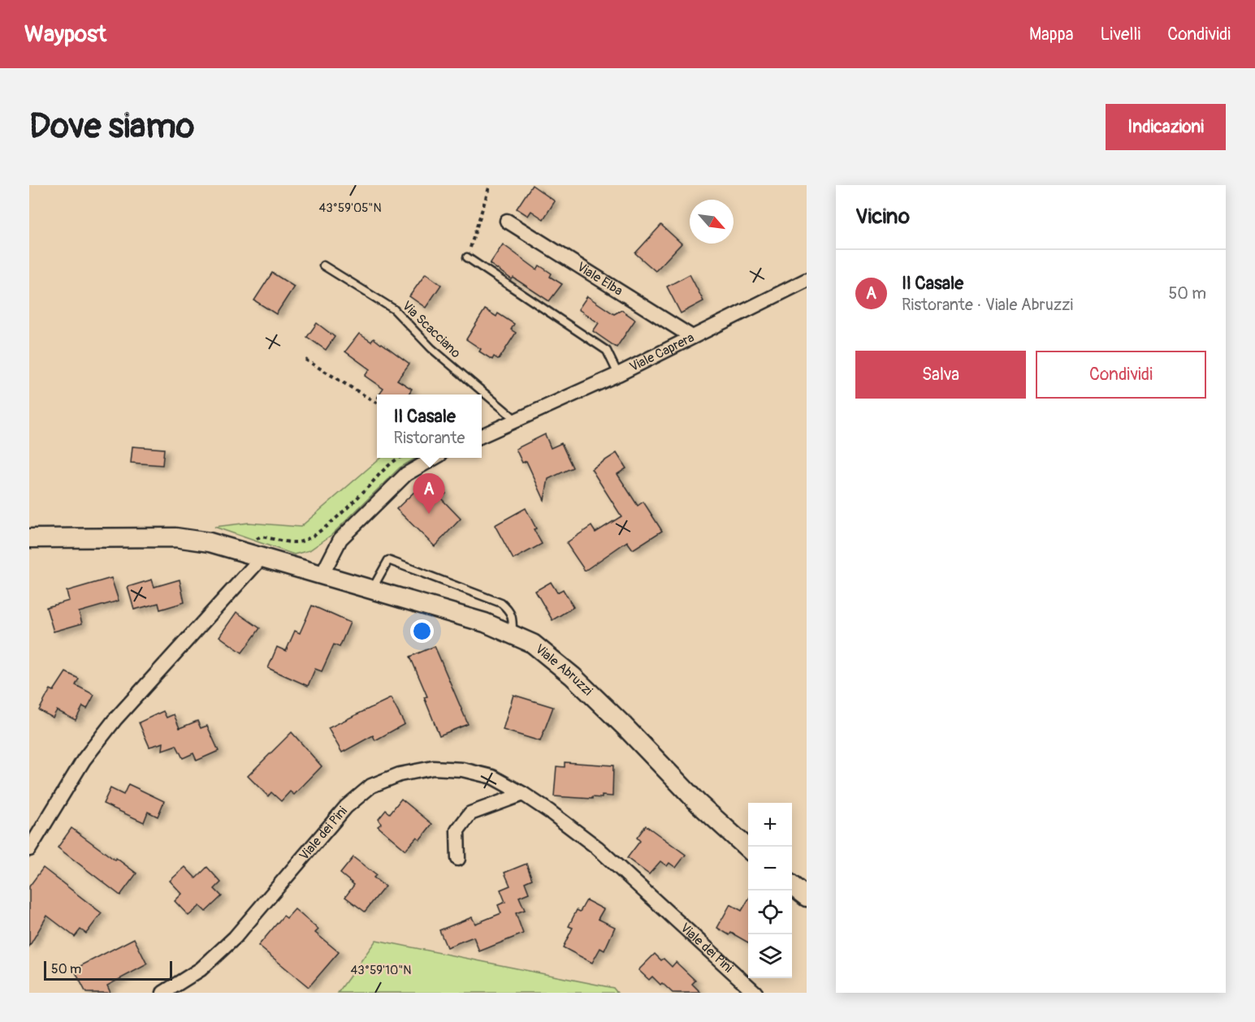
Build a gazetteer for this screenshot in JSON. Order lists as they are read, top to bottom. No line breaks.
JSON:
{"streets":{"street":["Viale Elba","Viale Caprera","Viale Abruzzi","Viale dei Pini"],"lane":["Via Scacciano"]},"crossings":[["Viale Elba","Viale Caprera"],["Via Scacciano","Viale Caprera"]],"scale_bar":"50 m","north":"bottom right","page":{"header":"Waypost","nav":["Mappa","Livelli","Condividi"],"buttons":["Indicazioni",["Salva","Condividi"]],"title":"Dove siamo","heading":"Vicino","list":[{"mark":"A","name":"Il Casale","note":"Ristorante · Viale Abruzzi","value":"50 m"}],"popup":["Il Casale","Ristorante"],"pins":"A","map_buttons":["+","−"],"scale":"50 m"},"coordinates":["43°59'05\"N","43°59'10\"N"]}
